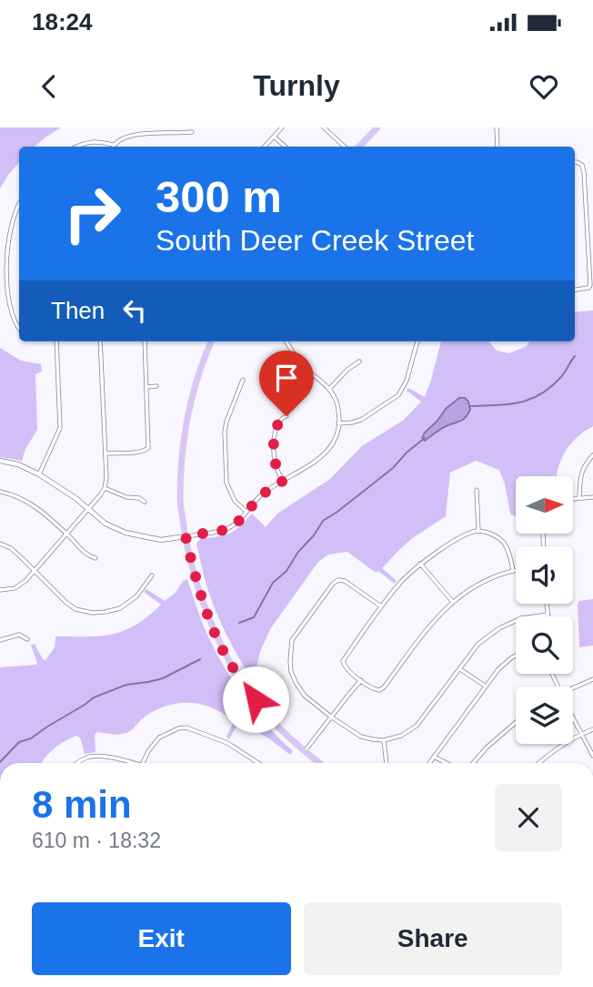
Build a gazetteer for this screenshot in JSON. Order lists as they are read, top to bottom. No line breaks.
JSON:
{"north":"right","page":{"status":"18:24","header":"Turnly","turn":["300 m","South Deer Creek Street"],"then":"Then","heading":["8 min","610 m · 18:32"],"buttons":["Exit","Share"]}}
